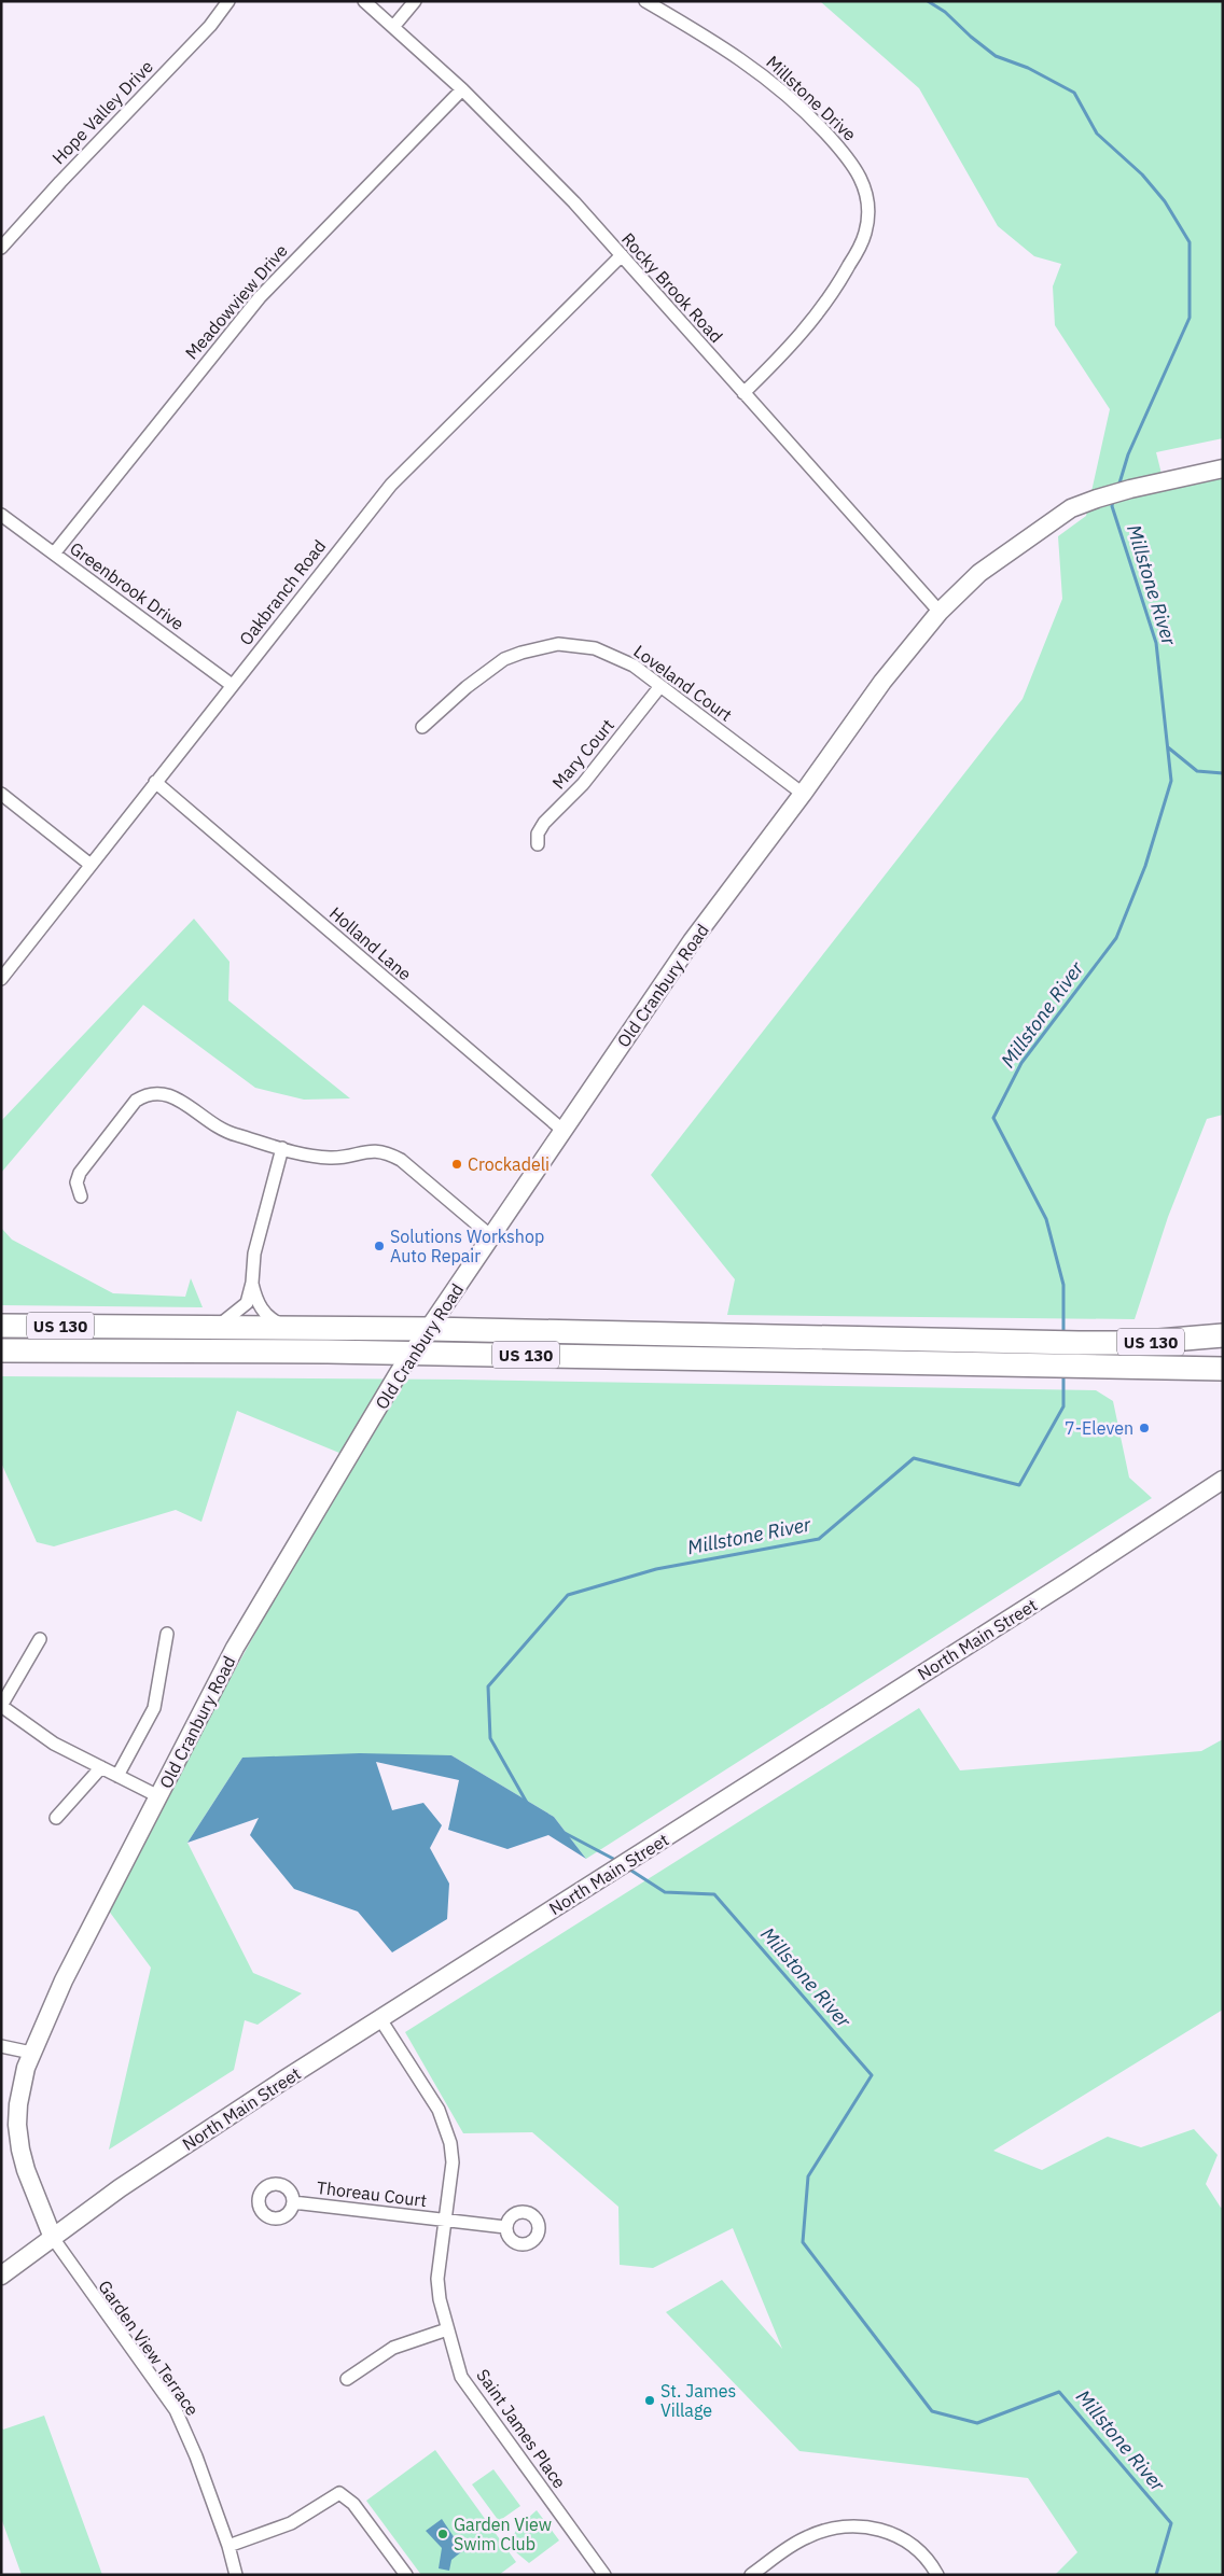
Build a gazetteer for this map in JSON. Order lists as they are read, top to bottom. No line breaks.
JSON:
{"streets":{"highway":["US 130"],"street":["Millstone Drive","Hope Valley Drive","Rocky Brook Road","Meadowview Drive","Greenbrook Drive","Oakbranch Road","Loveland Court","Mary Court","Holland Lane","Old Cranbury Road","North Main Street","Thoreau Court","Garden View Terrace","Saint James Place"]},"crossings":[["Millstone Drive","Rocky Brook Road"],["Rocky Brook Road","Meadowview Drive"],["Rocky Brook Road","Oakbranch Road"],["Rocky Brook Road","Old Cranbury Road"],["Meadowview Drive","Greenbrook Drive"],["Greenbrook Drive","Oakbranch Road"],["Oakbranch Road","Holland Lane"],["Loveland Court","Mary Court"],["Loveland Court","Old Cranbury Road"],["Holland Lane","Old Cranbury Road"],["Old Cranbury Road","US 130"],["Old Cranbury Road","North Main Street"],["Old Cranbury Road","Garden View Terrace"],["North Main Street","Garden View Terrace"],["North Main Street","Saint James Place"],["Thoreau Court","Saint James Place"]],"water":["Millstone River"],"places":["Crockadeli","Solutions Workshop Auto Repair","7-Eleven","St. James Village","Garden View Swim Club"]}
